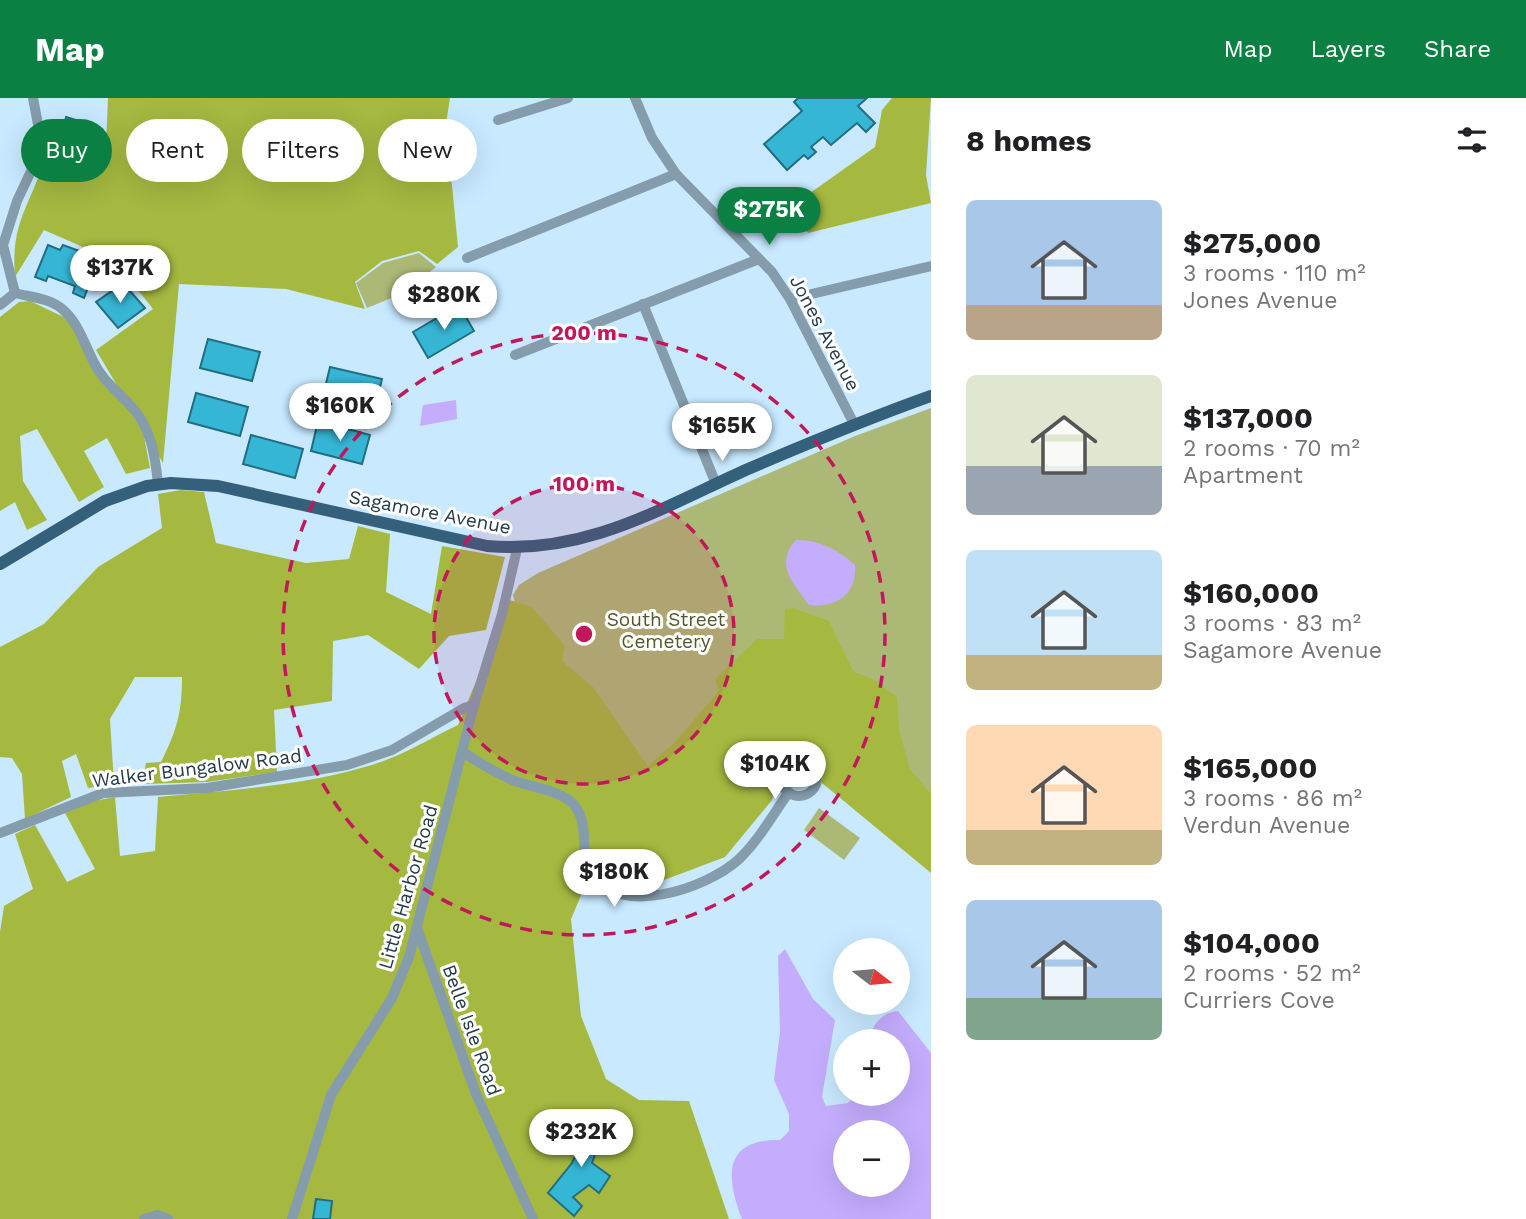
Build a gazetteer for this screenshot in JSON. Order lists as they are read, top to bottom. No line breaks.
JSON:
{"streets":{"main road":["Sagamore Avenue"],"street":["Jones Avenue","Walker Bungalow Road","Little Harbor Road","Belle Isle Road"]},"crossings":[["Jones Avenue","Sagamore Avenue"],["Sagamore Avenue","Little Harbor Road"],["Walker Bungalow Road","Little Harbor Road"],["Little Harbor Road","Belle Isle Road"]],"parks":["South Street Cemetery"],"north":"right","page":{"header":"Map","nav":["Map","Layers","Share"],"heading":"8 homes","chip":["Buy","Rent","Filters","New"],"list":[{"name":"$275,000","note":"3 rooms · 110 m² · Jones Avenue"},{"name":"$137,000","note":"2 rooms · 70 m² · Apartment"},{"name":"$160,000","note":"3 rooms · 83 m² · Sagamore Avenue"},{"name":"$165,000","note":"3 rooms · 86 m² · Verdun Avenue"},{"name":"$104,000","note":"2 rooms · 52 m² · Curriers Cove"}],"price":["$275K","$137K","$280K","$160K","$165K","$104K","$180K","$232K"],"map_buttons":["+","−"]},"rings":["200 m","100 m"]}
